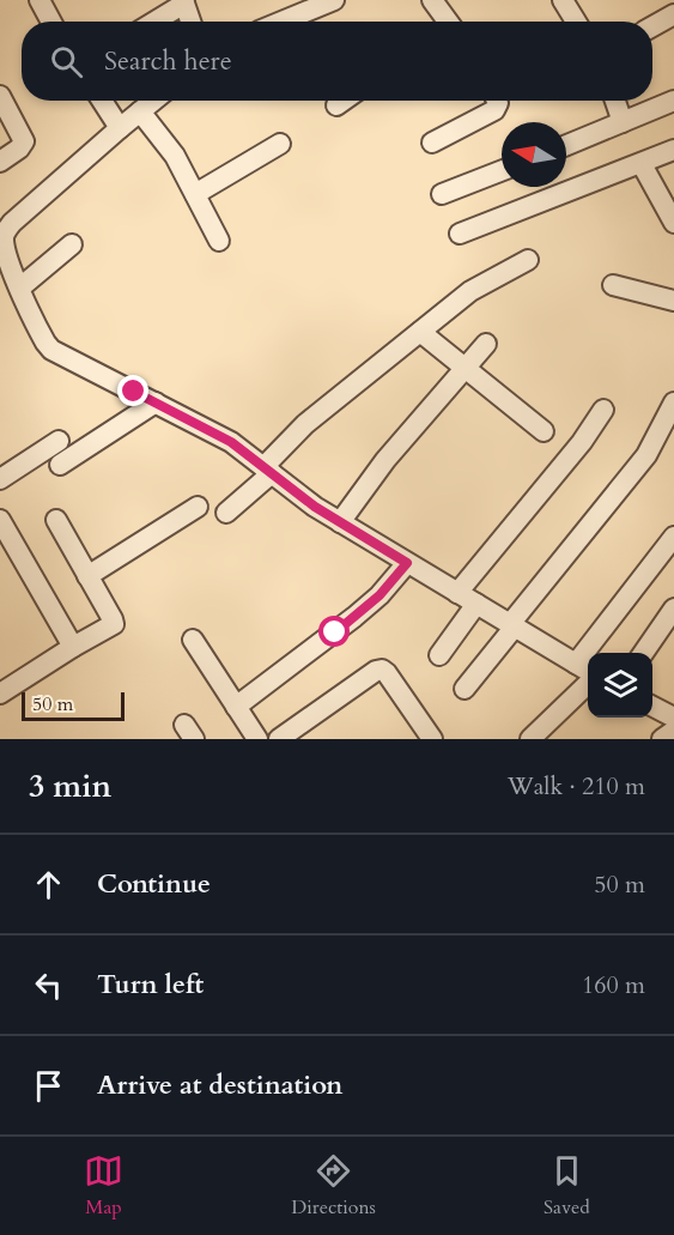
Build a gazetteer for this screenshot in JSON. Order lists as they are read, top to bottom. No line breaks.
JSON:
{"scale_bar":"50 m","north":"left","page":{"search":"Search here","scale":"50 m","heading":["3 min","Walk · 210 m"],"list":[["Continue","50 m"],["Turn left","160 m"],"Arrive at destination"],"nav":["Map","Directions","Saved"]}}
